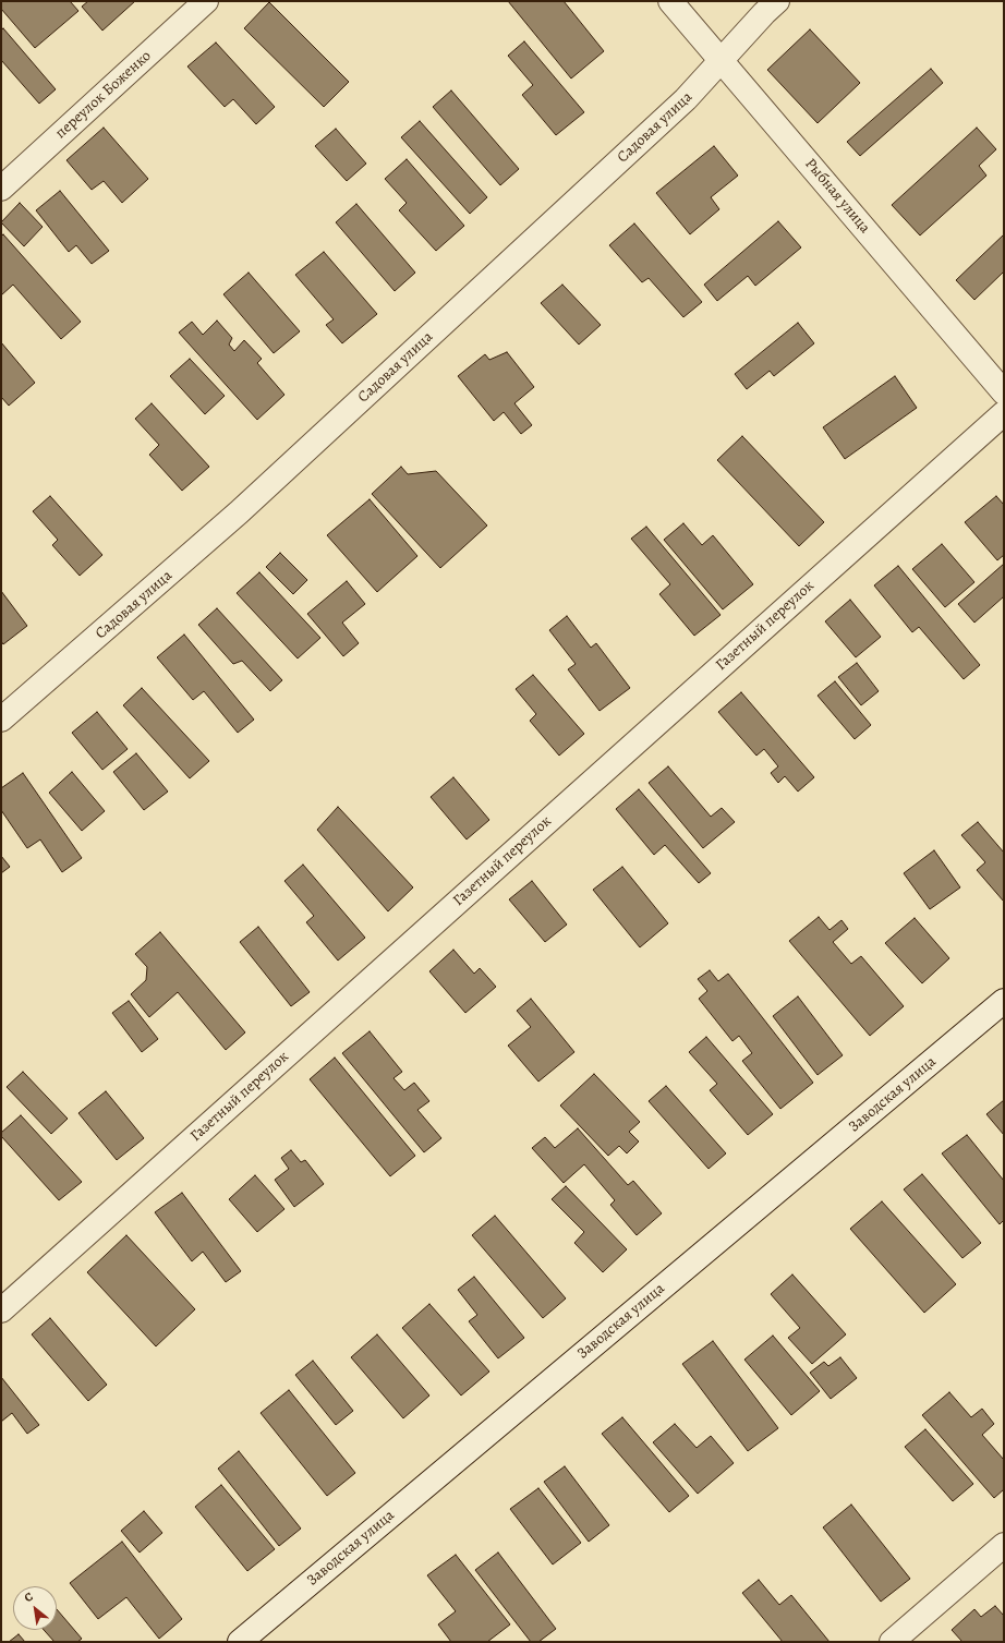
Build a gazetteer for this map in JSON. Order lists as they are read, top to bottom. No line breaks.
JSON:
{"streets":{"street":["переулок Боженко","Садовая улица","Рыбная улица","Газетный переулок","Заводская улица"]},"crossings":[["Садовая улица","Рыбная улица"]],"north":"top left"}
